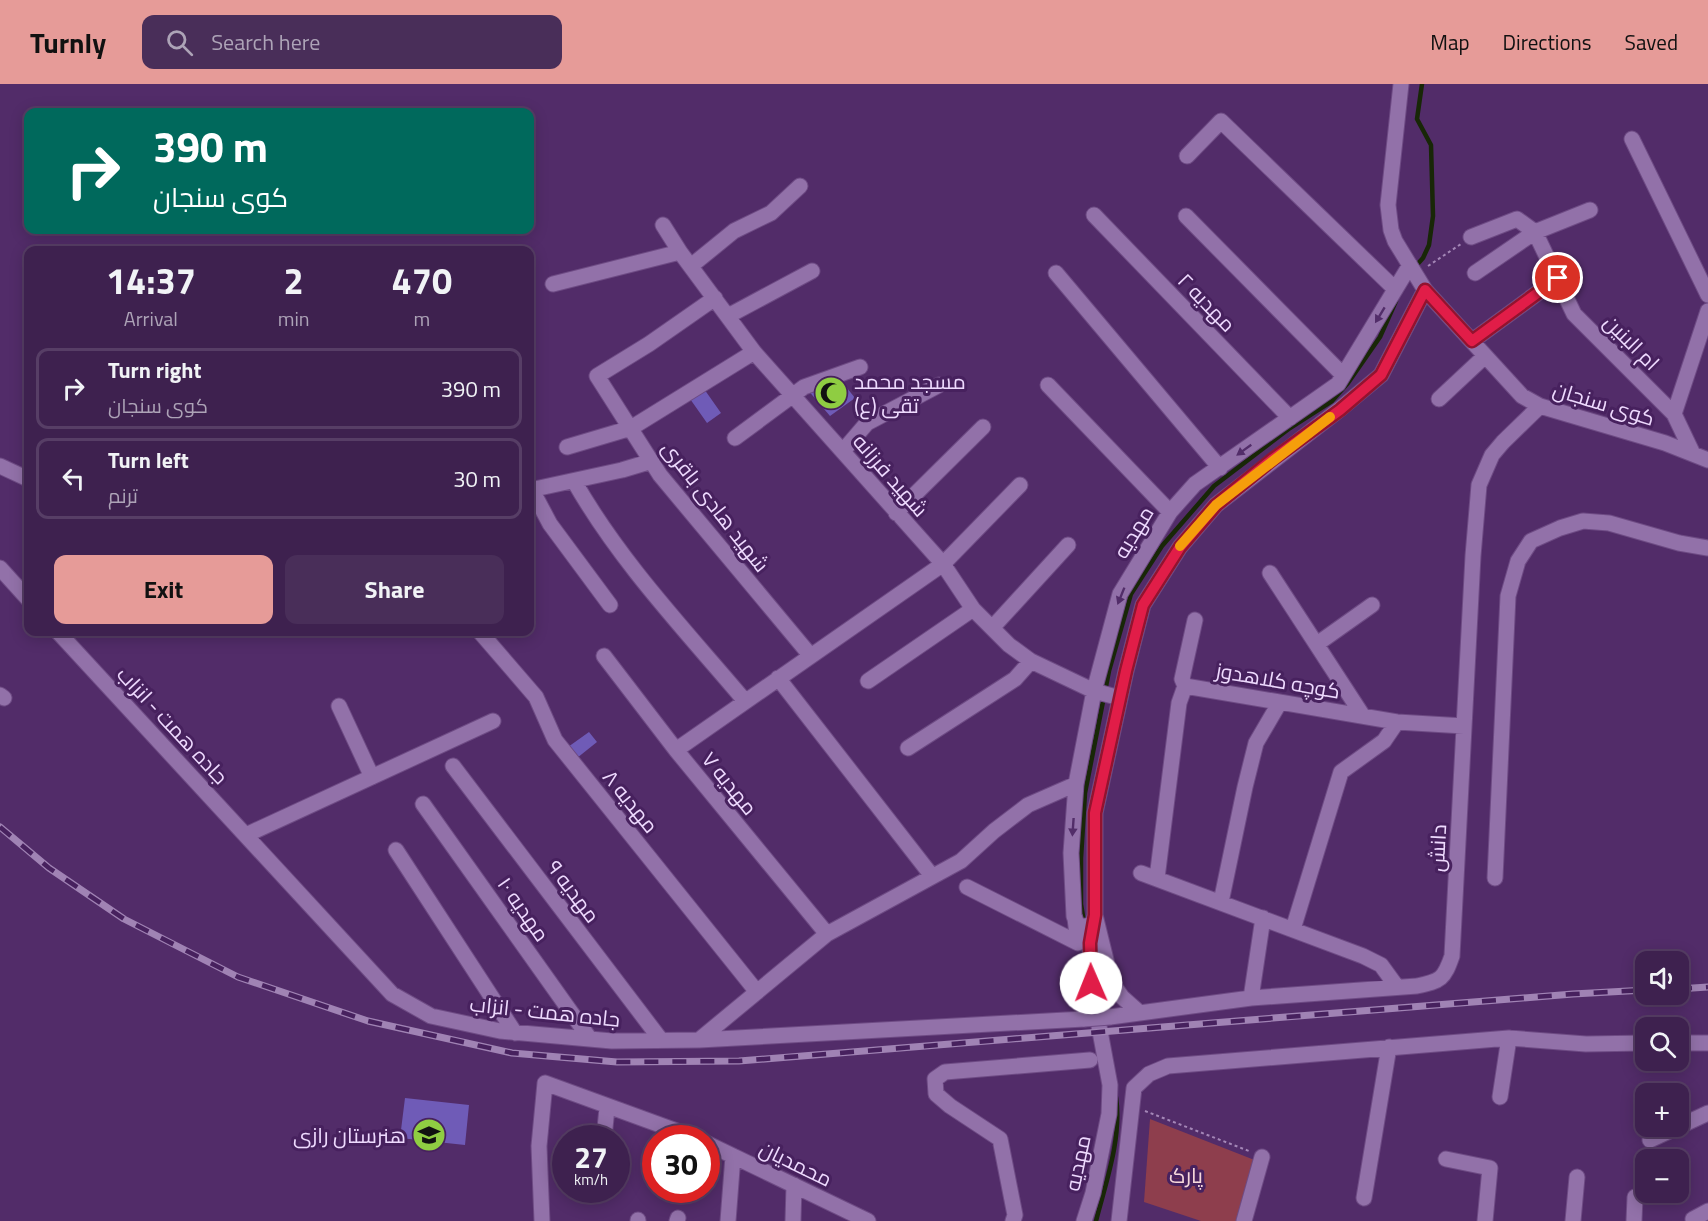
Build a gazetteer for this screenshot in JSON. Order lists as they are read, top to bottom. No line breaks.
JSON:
{"streets":{"street":["مهدیه ۲","ام البنین","کوی سنجان","شهید فرزانه","شهید هادی باقری","مهدیه","کوچه کلاهدوز","جاده همت - انزاب","مهدیه ۷","مهدیه ۸","دانش","مهدیه ۹","مهدیه ۱۰","محمدیان"]},"crossings":[["مهدیه ۲","مهدیه"],["ام البنین","کوی سنجان"],["کوی سنجان","مهدیه"],["کوی سنجان","دانش"],["شهید فرزانه","شهید هادی باقری"],["شهید فرزانه","مهدیه"],["کوچه کلاهدوز","دانش"],["جاده همت - انزاب","دانش"],["جاده همت - انزاب","مهدیه ۹"],["جاده همت - انزاب","مهدیه ۱۰"]],"parks":["پارک"],"places":{"mosque":["مسجد محمد تقی (ع)"],"school or university":["هنرستان رازی"]},"page":{"header":"Turnly","search":"Search here","nav":["Map","Directions","Saved"],"turn":["390 m","کوی سنجان"],"eta":["14:37","Arrival","2","min","470","m"],"list":[{"name":"Turn right","note":"کوی سنجان","value":"390 m"},{"name":"Turn left","note":"ترنم","value":"30 m"}],"buttons":["Exit","Share"],"map_buttons":["+","−"],"speed":"27 km/h","limit":"30"}}
